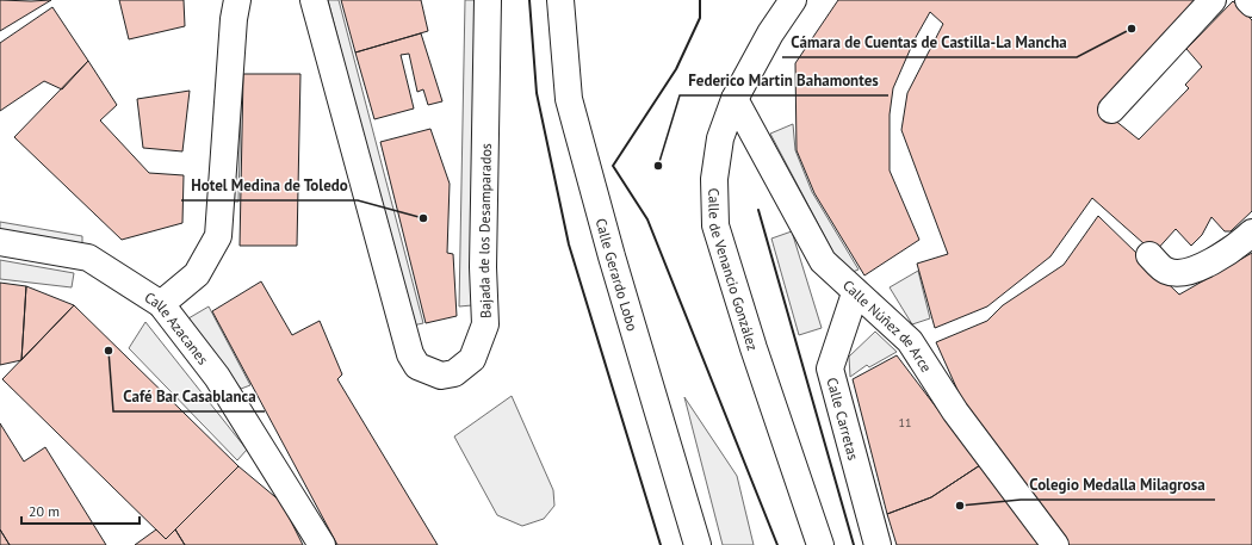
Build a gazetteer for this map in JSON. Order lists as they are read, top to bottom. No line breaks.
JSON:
{"streets":{"street":["Bajada de los Desamparados","Calle de Venancio González","Calle Gerardo Lobo","Calle Núñez de Arce","Calle Azacanes","Calle Carretas"]},"crossings":[["Calle de Venancio González","Calle Núñez de Arce"],["Calle Núñez de Arce","Calle Carretas"]],"places":["Cámara de Cuentas de Castilla-La Mancha","Federico Martin Bahamontes","Hotel Medina de Toledo","Café Bar Casablanca","Colegio Medalla Milagrosa"],"house_numbers":["11"],"scale_bar":"20 m"}
